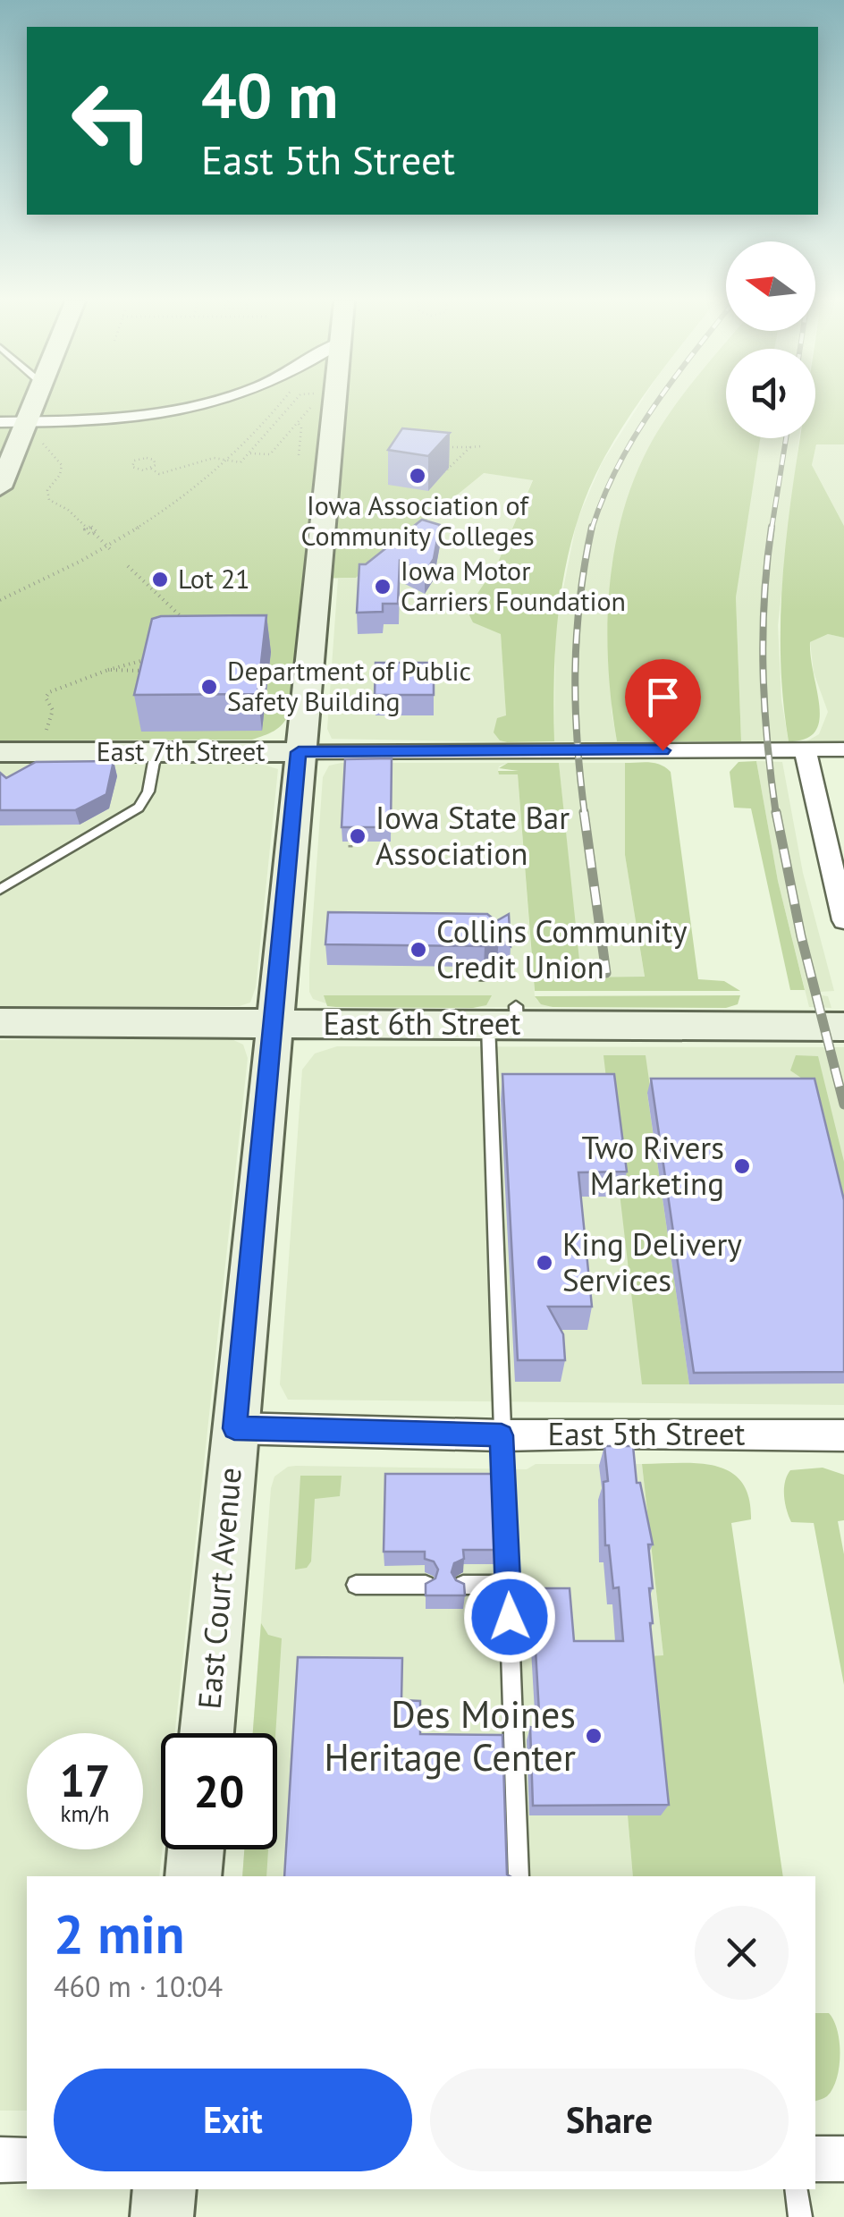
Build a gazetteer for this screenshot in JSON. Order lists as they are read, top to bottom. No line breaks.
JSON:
{"streets":{"street":["East 7th Street","East 6th Street","East 5th Street","East Court Avenue"]},"crossings":[["East 7th Street","East Court Avenue"],["East 6th Street","East Court Avenue"],["East 5th Street","East Court Avenue"]],"places":["Iowa Association of Community Colleges","Lot 21","Iowa Motor Carriers Foundation","Department of Public Safety Building","Iowa State Bar Association","Collins Community Credit Union","Two Rivers Marketing","King Delivery Services","Des Moines Heritage Center"],"north":"left","page":{"turn":["40 m","East 5th Street"],"speed":"17 km/h","limit":"20","heading":["2 min","460 m · 10:04"],"buttons":["Exit","Share"]}}
